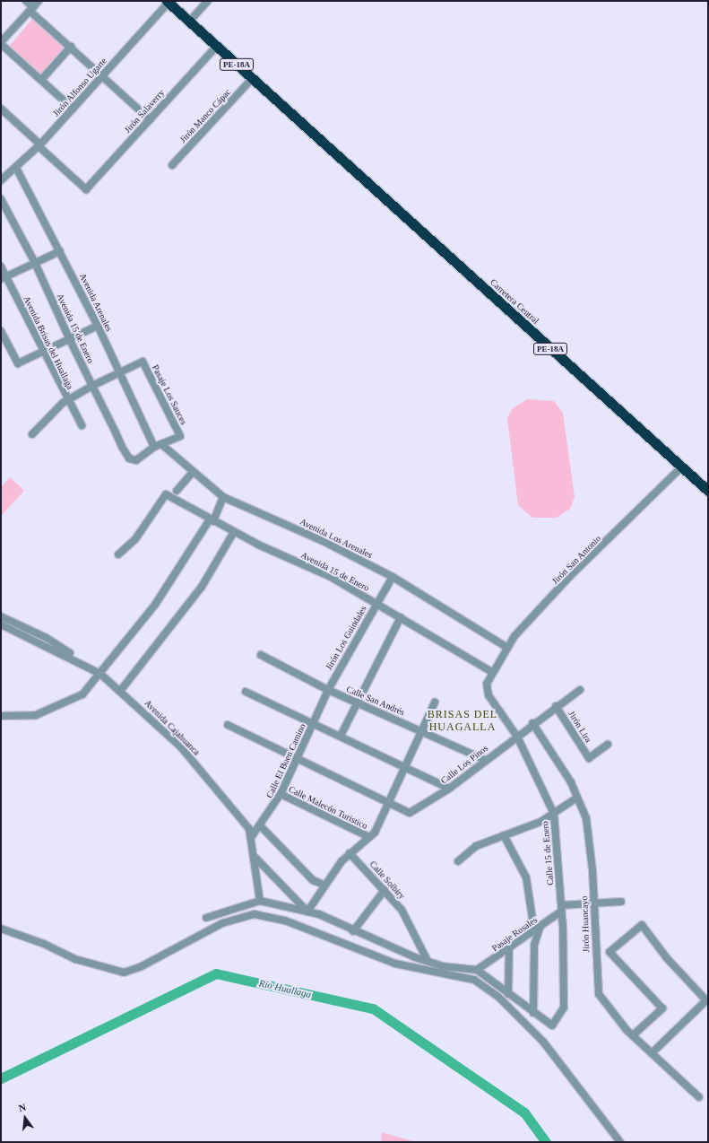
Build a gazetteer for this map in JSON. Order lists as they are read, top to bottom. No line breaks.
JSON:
{"streets":{"highway":["PE-18A","Carretera Central"],"street":["Jirón Alfonso Ugarte","Jirón Salaverry","Jirón Manco Cápac","Avenida Arenales","Avenida 15 de Enero","Avenida Brisas del Huallaga","Pasaje Los Sauces","Avenida Los Arenales","Jirón San Antonio","Jirón Los Guindales","Calle San Andrés","Jirón Lira","Avenida Cajahuanca","Calle El Buen Camino","Calle Los Pinos","Calle Malecón Turistico","Calle 15 de Enero","Calle Soibiry","Jirón Huancayo","Pasaje Rosales"]},"crossings":[["PE-18A","Jirón Alfonso Ugarte"],["PE-18A","Jirón Salaverry"],["PE-18A","Jirón Manco Cápac"],["PE-18A","Carretera Central"],["Jirón Alfonso Ugarte","Jirón Salaverry"],["Jirón Alfonso Ugarte","Avenida Arenales"],["Jirón Manco Cápac","Carretera Central"],["Carretera Central","Jirón San Antonio"],["Avenida Arenales","Avenida 15 de Enero"],["Avenida Arenales","Pasaje Los Sauces"],["Avenida 15 de Enero","Jirón San Antonio"],["Avenida 15 de Enero","Jirón Los Guindales"],["Avenida 15 de Enero","Calle 15 de Enero"],["Pasaje Los Sauces","Avenida Los Arenales"],["Avenida Los Arenales","Jirón San Antonio"],["Avenida Los Arenales","Jirón Los Guindales"],["Jirón San Antonio","Calle 15 de Enero"],["Jirón Los Guindales","Calle San Andrés"],["Jirón Los Guindales","Calle El Buen Camino"],["Calle San Andrés","Calle El Buen Camino"],["Calle San Andrés","Calle Los Pinos"],["Jirón Lira","Calle Los Pinos"],["Avenida Cajahuanca","Calle El Buen Camino"],["Calle El Buen Camino","Calle Malecón Turistico"],["Calle Los Pinos","Calle 15 de Enero"],["Calle Los Pinos","Jirón Huancayo"],["Calle 15 de Enero","Pasaje Rosales"]],"districts":["BRISAS DEL HUAGALLA"],"water":["Río Huallaga"],"north":"top"}
